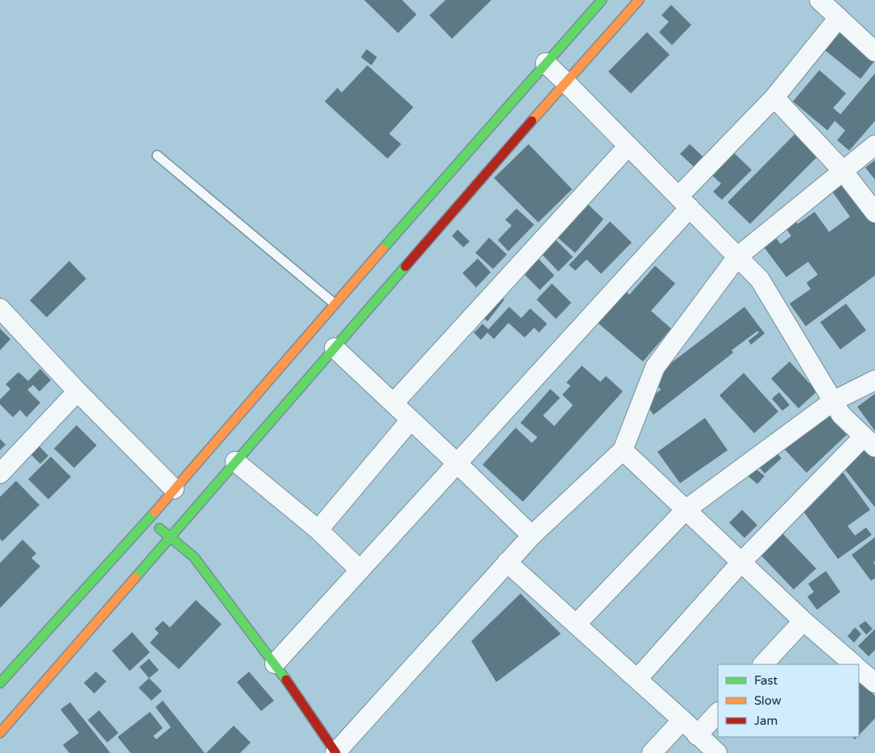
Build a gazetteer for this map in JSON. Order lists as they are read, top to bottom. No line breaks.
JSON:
{"legend":["Fast","Slow","Jam"]}
